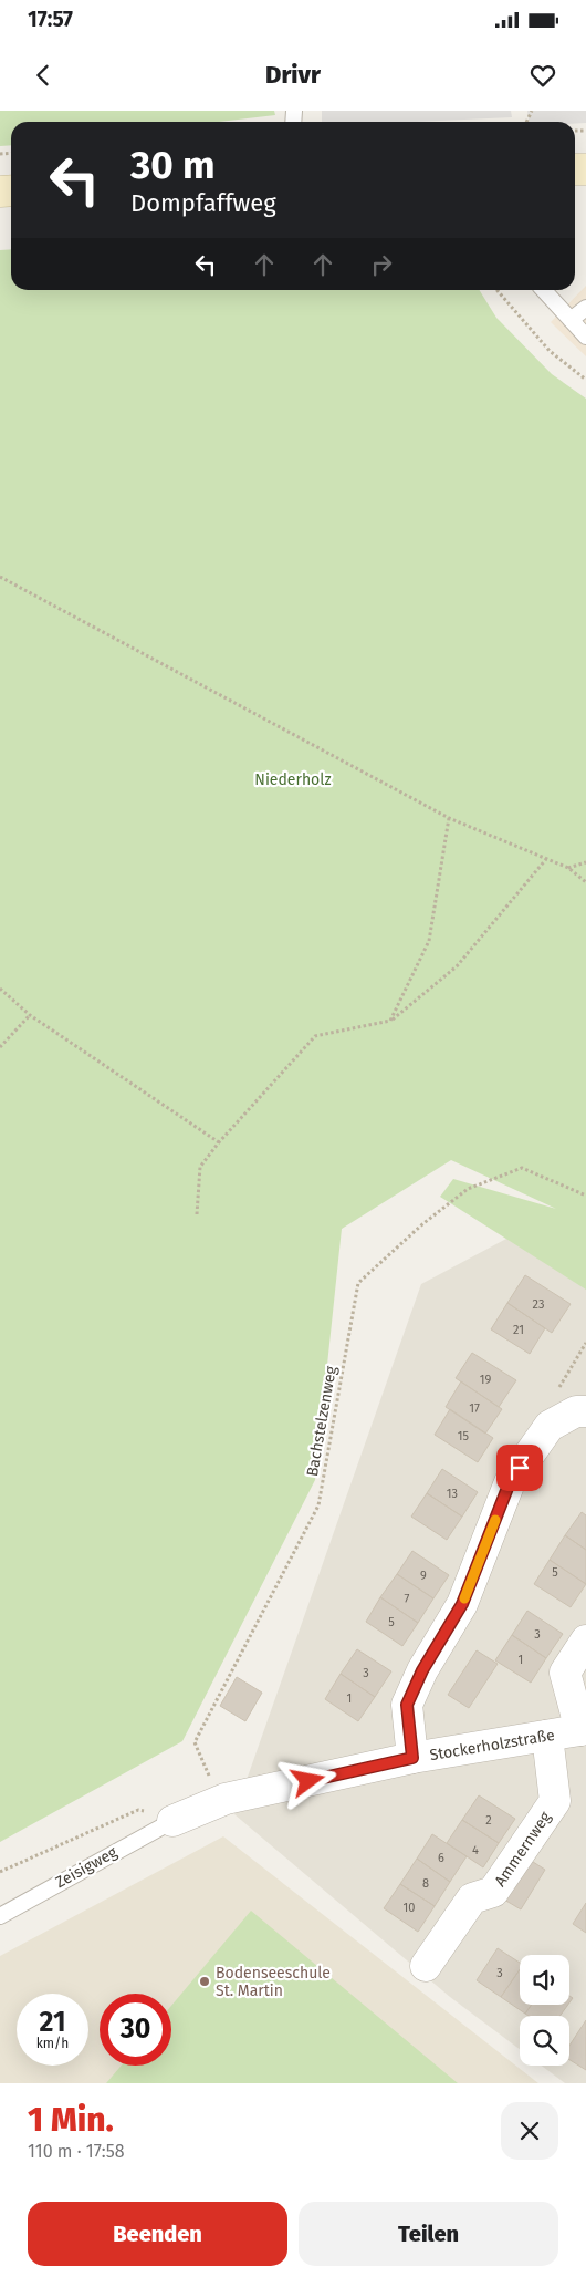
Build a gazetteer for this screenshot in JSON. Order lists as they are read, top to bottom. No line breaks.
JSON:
{"streets":{"street":["Stockerholzstraße","Ammernweg"],"lane":["Zeisigweg"],"path":["Bachstelzenweg"]},"crossings":[["Bachstelzenweg","Stockerholzstraße"],["Stockerholzstraße","Ammernweg"],["Stockerholzstraße","Zeisigweg"]],"parks":["Niederholz"],"places":["Bodenseeschule St. Martin"],"house_numbers":["23","21","19","17","15","13","5","9","7","5","3","1","3","1","2","4","6","8","10","3"],"page":{"status":"17:57","header":"Drivr","turn":["30 m","Dompfaffweg"],"speed":"21 km/h","limit":"30","heading":["1 Min.","110 m · 17:58"],"buttons":["Beenden","Teilen"]}}
